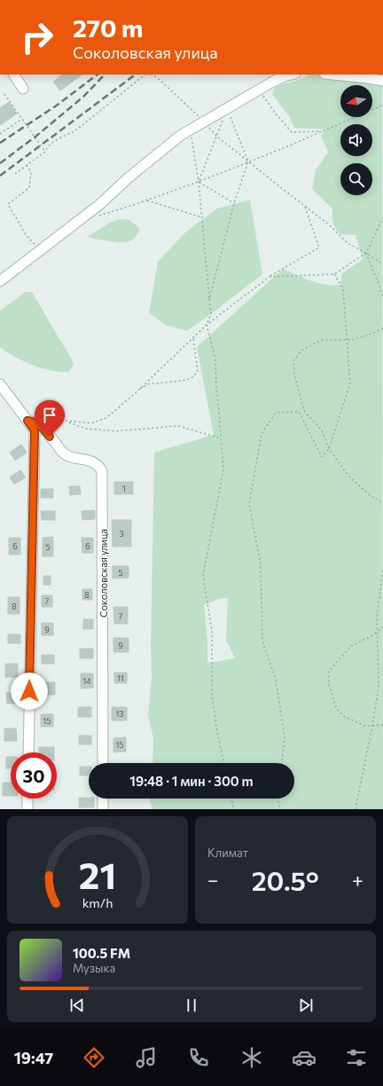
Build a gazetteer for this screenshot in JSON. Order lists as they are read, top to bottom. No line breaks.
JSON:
{"streets":{"street":["Соколовская улица"]},"house_numbers":["1","3","6","6","5","5","8","7","8","7","9","9","11","14","13","15","15"],"north":"left","page":{"turn":["270 m","Соколовская улица"],"limit":"30","trip":"19:48 · 1 мин · 300 m","tile":"Климат","heat":["−","20.5°","+"],"song":["100.5 FM","Музыка"],"tabs":"19:47","gauge":["21","km/h"]}}
